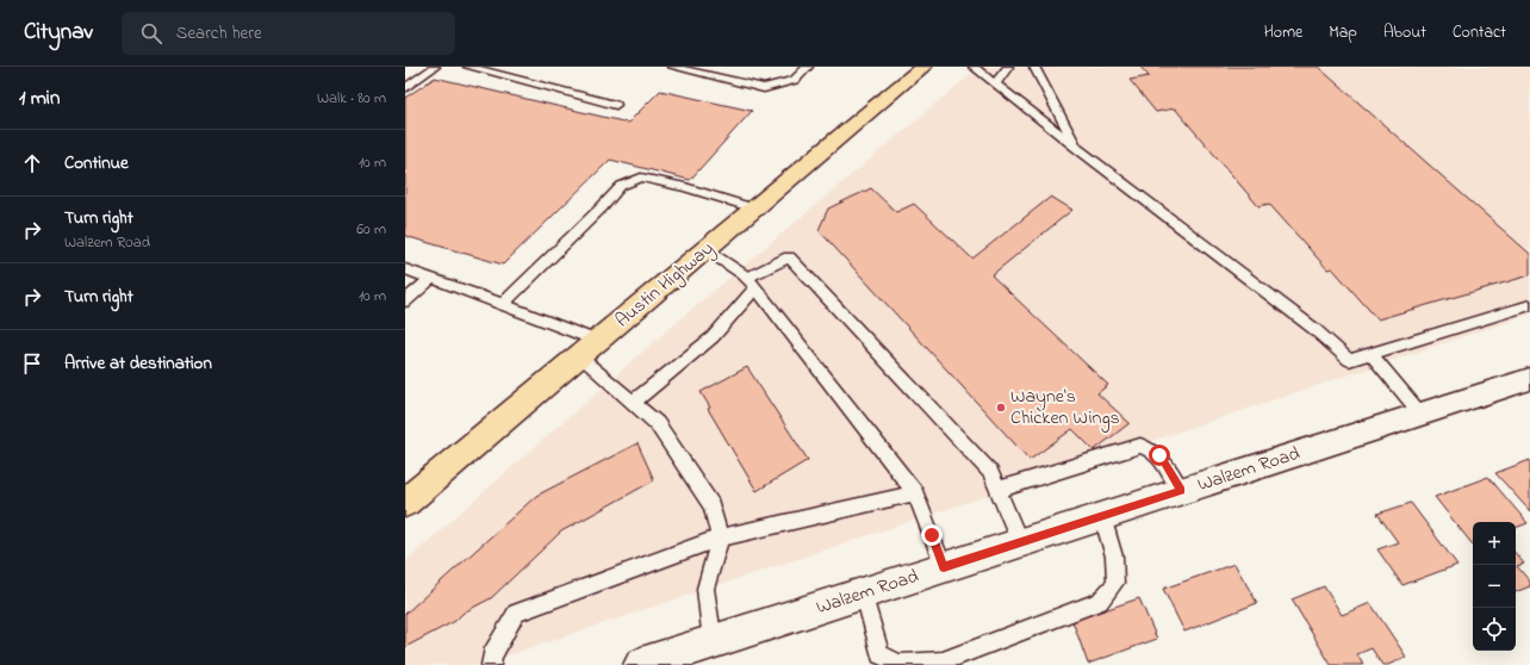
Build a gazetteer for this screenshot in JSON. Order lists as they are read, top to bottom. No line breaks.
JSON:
{"streets":{"main road":["Austin Highway","Walzem Road"]},"places":["Wayne's Chicken Wings"],"page":{"header":"Citynav","search":"Search here","nav":["Home","Map","About","Contact"],"heading":["1 min","Walk · 80 m"],"list":[["Continue","10 m"],["Turn right","Walzem Road","60 m"],["Turn right","10 m"],"Arrive at destination"],"map_buttons":["+","−"]}}
